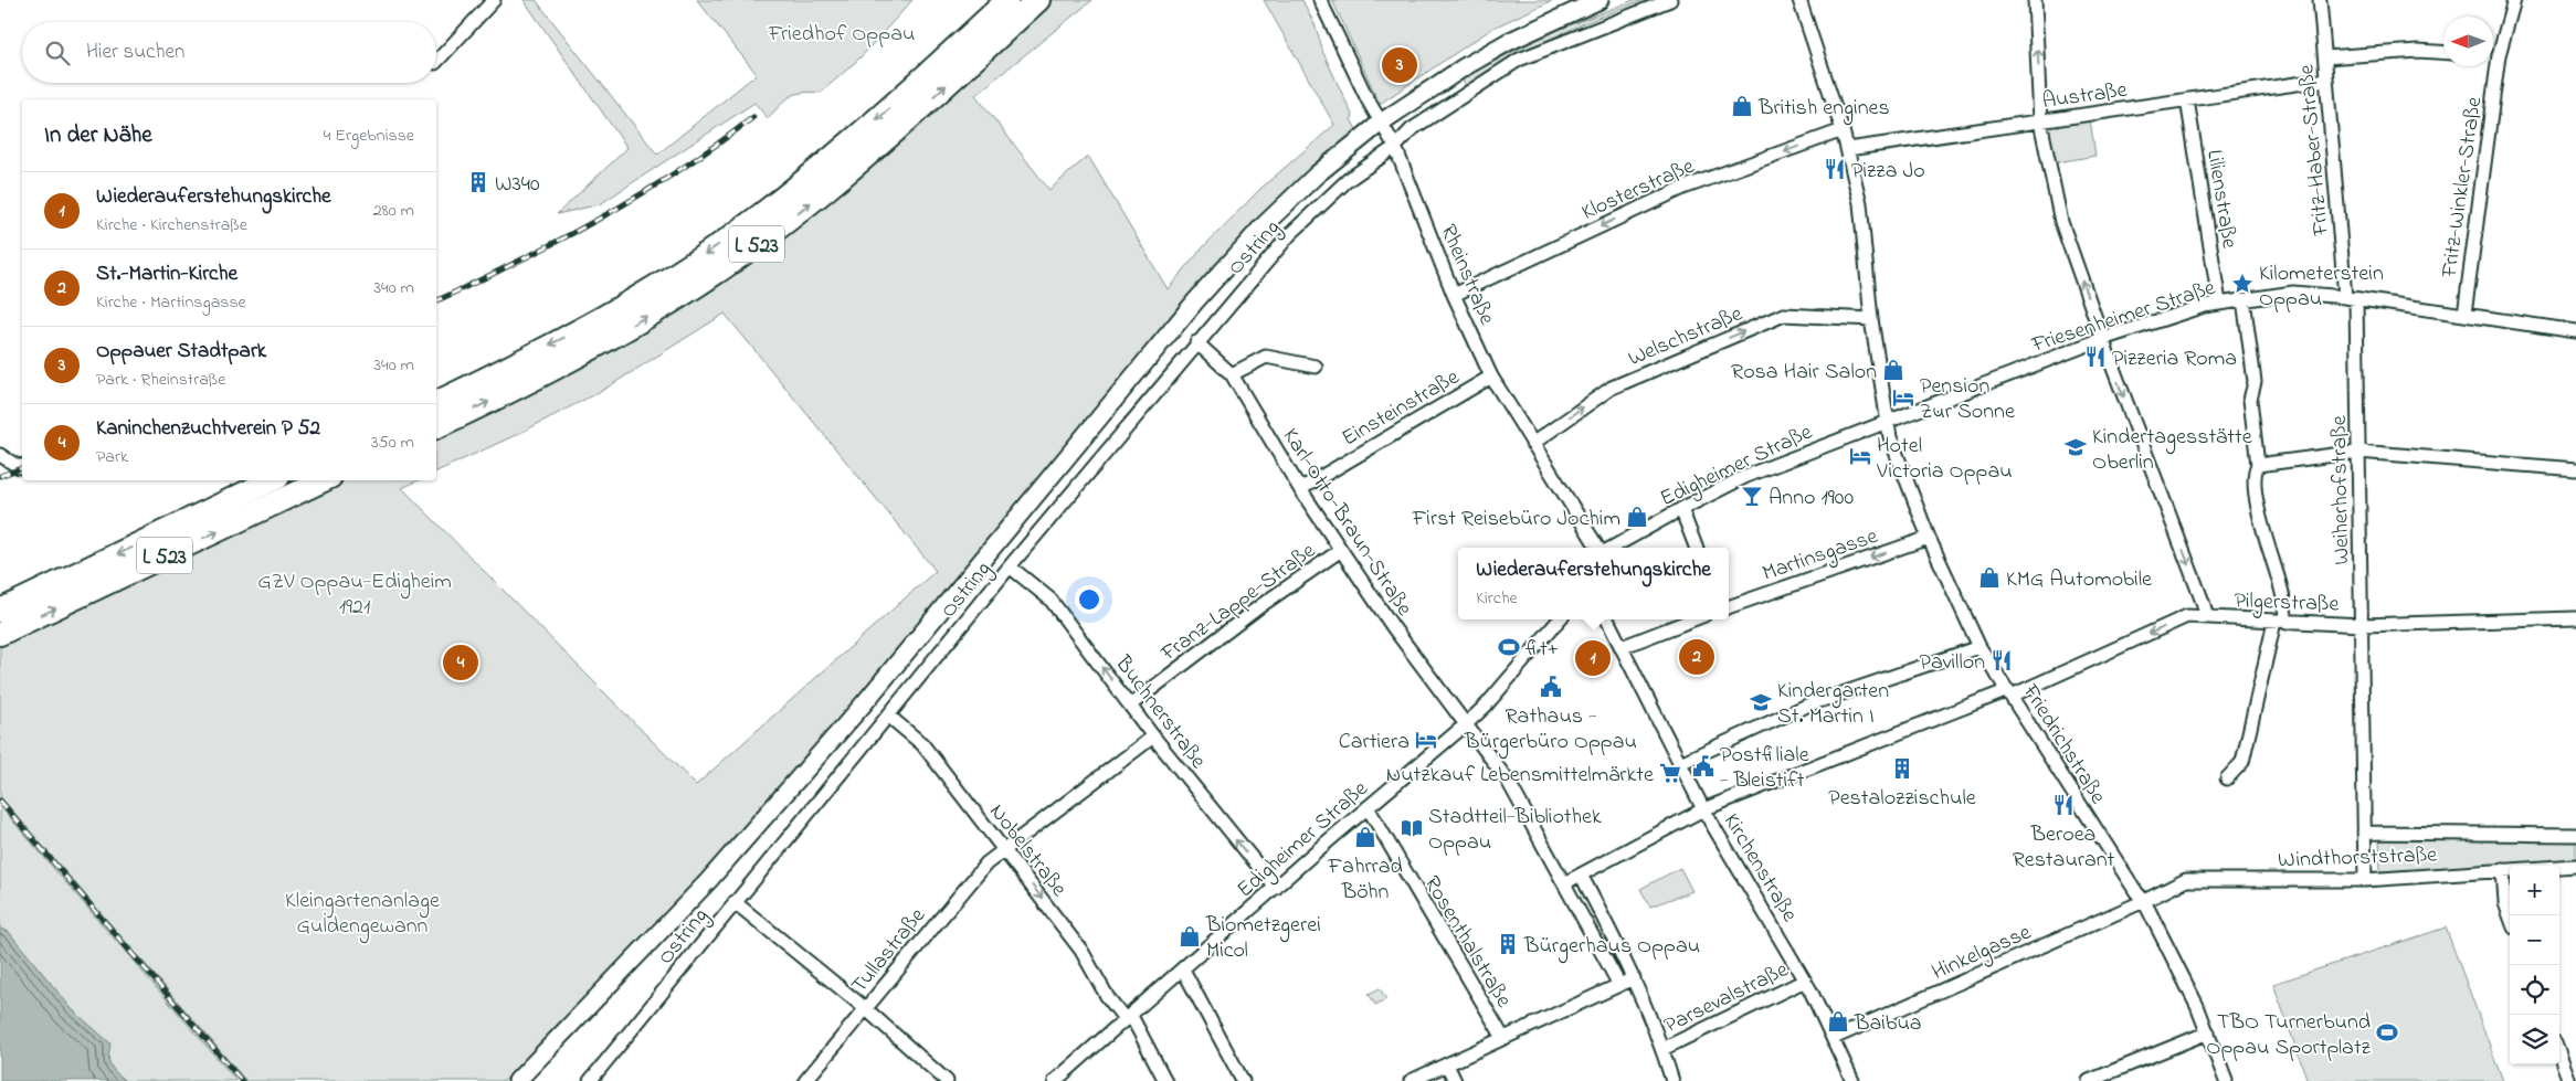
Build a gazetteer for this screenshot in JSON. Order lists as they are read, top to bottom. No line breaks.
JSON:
{"streets":{"highway":["L 523"],"street":["Austraße","Fritz-Haber-Straße","Fritz-Winkler-Straße","Klosterstraße","Lilienstraße","Ostring","Rheinstraße","Friesenheimer Straße","Welschstraße","Einsteinstraße","Edigheimer Straße","Weiherhofstraße","Karl-Otto-Braun-Straße","Martinsgasse","Franz-Lappe-Straße","Pilgerstraße","Buchnerstraße","Friedrichstraße","Nobelstraße","Windthorststraße","Kirchenstraße","Rosenthalstraße","Tullastraße","Hinkelgasse","Parsevalstraße"]},"crossings":[["Austraße","Fritz-Haber-Straße"],["Austraße","Lilienstraße"],["Austraße","Friedrichstraße"],["Fritz-Haber-Straße","Friesenheimer Straße"],["Fritz-Haber-Straße","Weiherhofstraße"],["Fritz-Winkler-Straße","Friesenheimer Straße"],["Klosterstraße","Rheinstraße"],["Klosterstraße","Friedrichstraße"],["Lilienstraße","Friesenheimer Straße"],["Ostring","Rheinstraße"],["Ostring","Karl-Otto-Braun-Straße"],["Ostring","Buchnerstraße"],["Ostring","Nobelstraße"],["Rheinstraße","Welschstraße"],["Rheinstraße","Einsteinstraße"],["Friesenheimer Straße","Edigheimer Straße"],["Friesenheimer Straße","Weiherhofstraße"],["Friesenheimer Straße","Friedrichstraße"],["Welschstraße","Friedrichstraße"],["Einsteinstraße","Karl-Otto-Braun-Straße"],["Edigheimer Straße","Karl-Otto-Braun-Straße"],["Edigheimer Straße","Buchnerstraße"],["Edigheimer Straße","Friedrichstraße"],["Edigheimer Straße","Nobelstraße"],["Edigheimer Straße","Rosenthalstraße"],["Weiherhofstraße","Pilgerstraße"],["Weiherhofstraße","Windthorststraße"],["Karl-Otto-Braun-Straße","Franz-Lappe-Straße"],["Karl-Otto-Braun-Straße","Pilgerstraße"],["Martinsgasse","Friedrichstraße"],["Franz-Lappe-Straße","Buchnerstraße"],["Pilgerstraße","Friedrichstraße"],["Pilgerstraße","Kirchenstraße"],["Buchnerstraße","Tullastraße"],["Friedrichstraße","Windthorststraße"],["Friedrichstraße","Hinkelgasse"],["Nobelstraße","Tullastraße"],["Windthorststraße","Hinkelgasse"],["Kirchenstraße","Hinkelgasse"],["Kirchenstraße","Parsevalstraße"]],"one_way":["Klosterstraße","Welschstraße","Martinsgasse","Buchnerstraße","Nobelstraße"],"parks":["Friedhof Oppau","GZV Oppau-Edigheim 1921","Kleingartenanlage Guldengewann"],"places":{"shop":["British engines","Rosa Hair Salon","First Reisebüro Jochim","KMG Automobile","Fahrrad Böhn","Biometzgerei Micol","Baibua"],"restaurant":["Pizza Jo","Pizzeria Roma","Pavillon","Beroea Restaurant"],"building":["W340","Pestalozzischule","Bürgerhaus Oppau"],"place":["Kilometerstein Oppau"],"hotel":["Pension Zur Sonne","Hotel Victoria Oppau","Cartiera"],"school or university":["Kindertagesstätte Oberlin","Kindergarten St. Martin I"],"bar":["Anno 1900"],"sports":["fit+","TBO Turnerbund Oppau Sportplatz"],"public building":["Rathaus - Bürgerbüro Oppau","Postfiliale - Bleistift"],"supermarket":["Nutzkauf Lebensmittelmärkte"],"library":["Stadtteil-Bibliothek Oppau"]},"north":"left","page":{"search":"Hier suchen","pins":["3","2","1","4"],"heading":["In der Nähe","4 Ergebnisse"],"list":[{"mark":"1","name":"Wiederauferstehungskirche","note":"Kirche · Kirchenstraße","value":"280 m"},{"mark":"2","name":"St.-Martin-Kirche","note":"Kirche · Martinsgasse","value":"340 m"},{"mark":"3","name":"Oppauer Stadtpark","note":"Park · Rheinstraße","value":"340 m"},{"mark":"4","name":"Kaninchenzuchtverein P 52","note":"Park","value":"350 m"}],"popup":["Wiederauferstehungskirche","Kirche"],"map_buttons":["+","−"]}}
